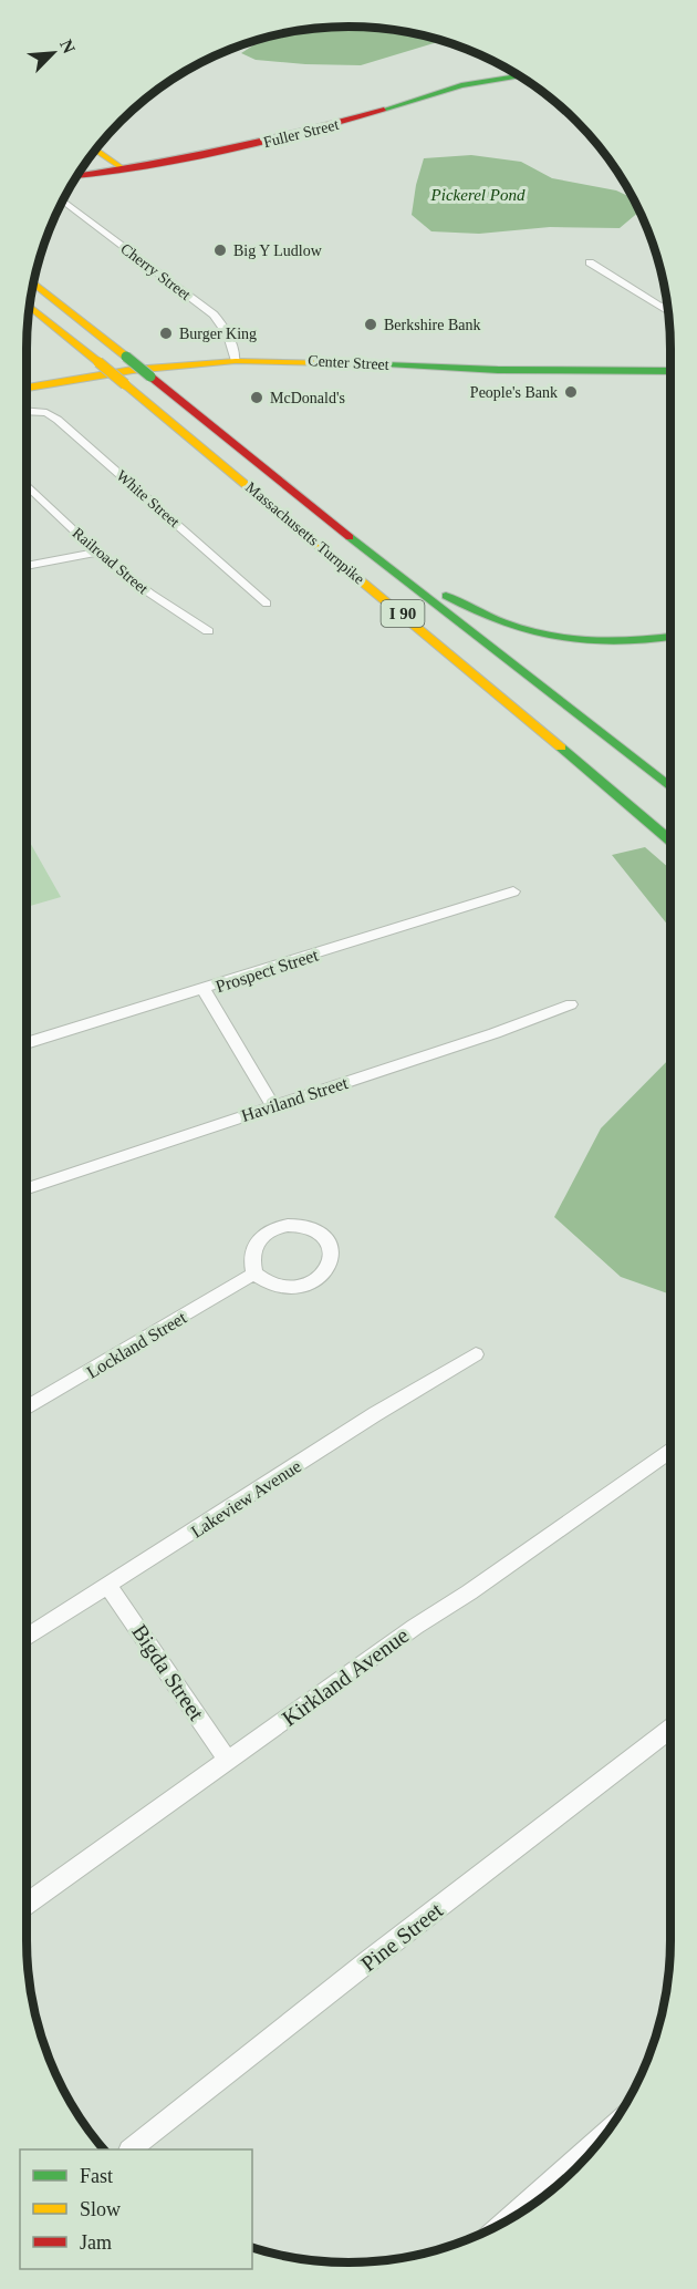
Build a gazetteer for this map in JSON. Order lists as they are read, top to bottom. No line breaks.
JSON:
{"streets":{"main road":["Fuller Street","Center Street","Massachusetts Turnpike","I 90"],"street":["Cherry Street","White Street","Railroad Street","Prospect Street","Haviland Street","Lockland Street","Lakeview Avenue","Bigda Street","Kirkland Avenue","Pine Street"]},"crossings":[["Cherry Street","Center Street"],["Lakeview Avenue","Bigda Street"],["Bigda Street","Kirkland Avenue"]],"water":["Pickerel Pond"],"places":["Big Y Ludlow","Berkshire Bank","Burger King","People's Bank","McDonald's"],"legend":["Fast","Slow","Jam"],"north":"top right"}
